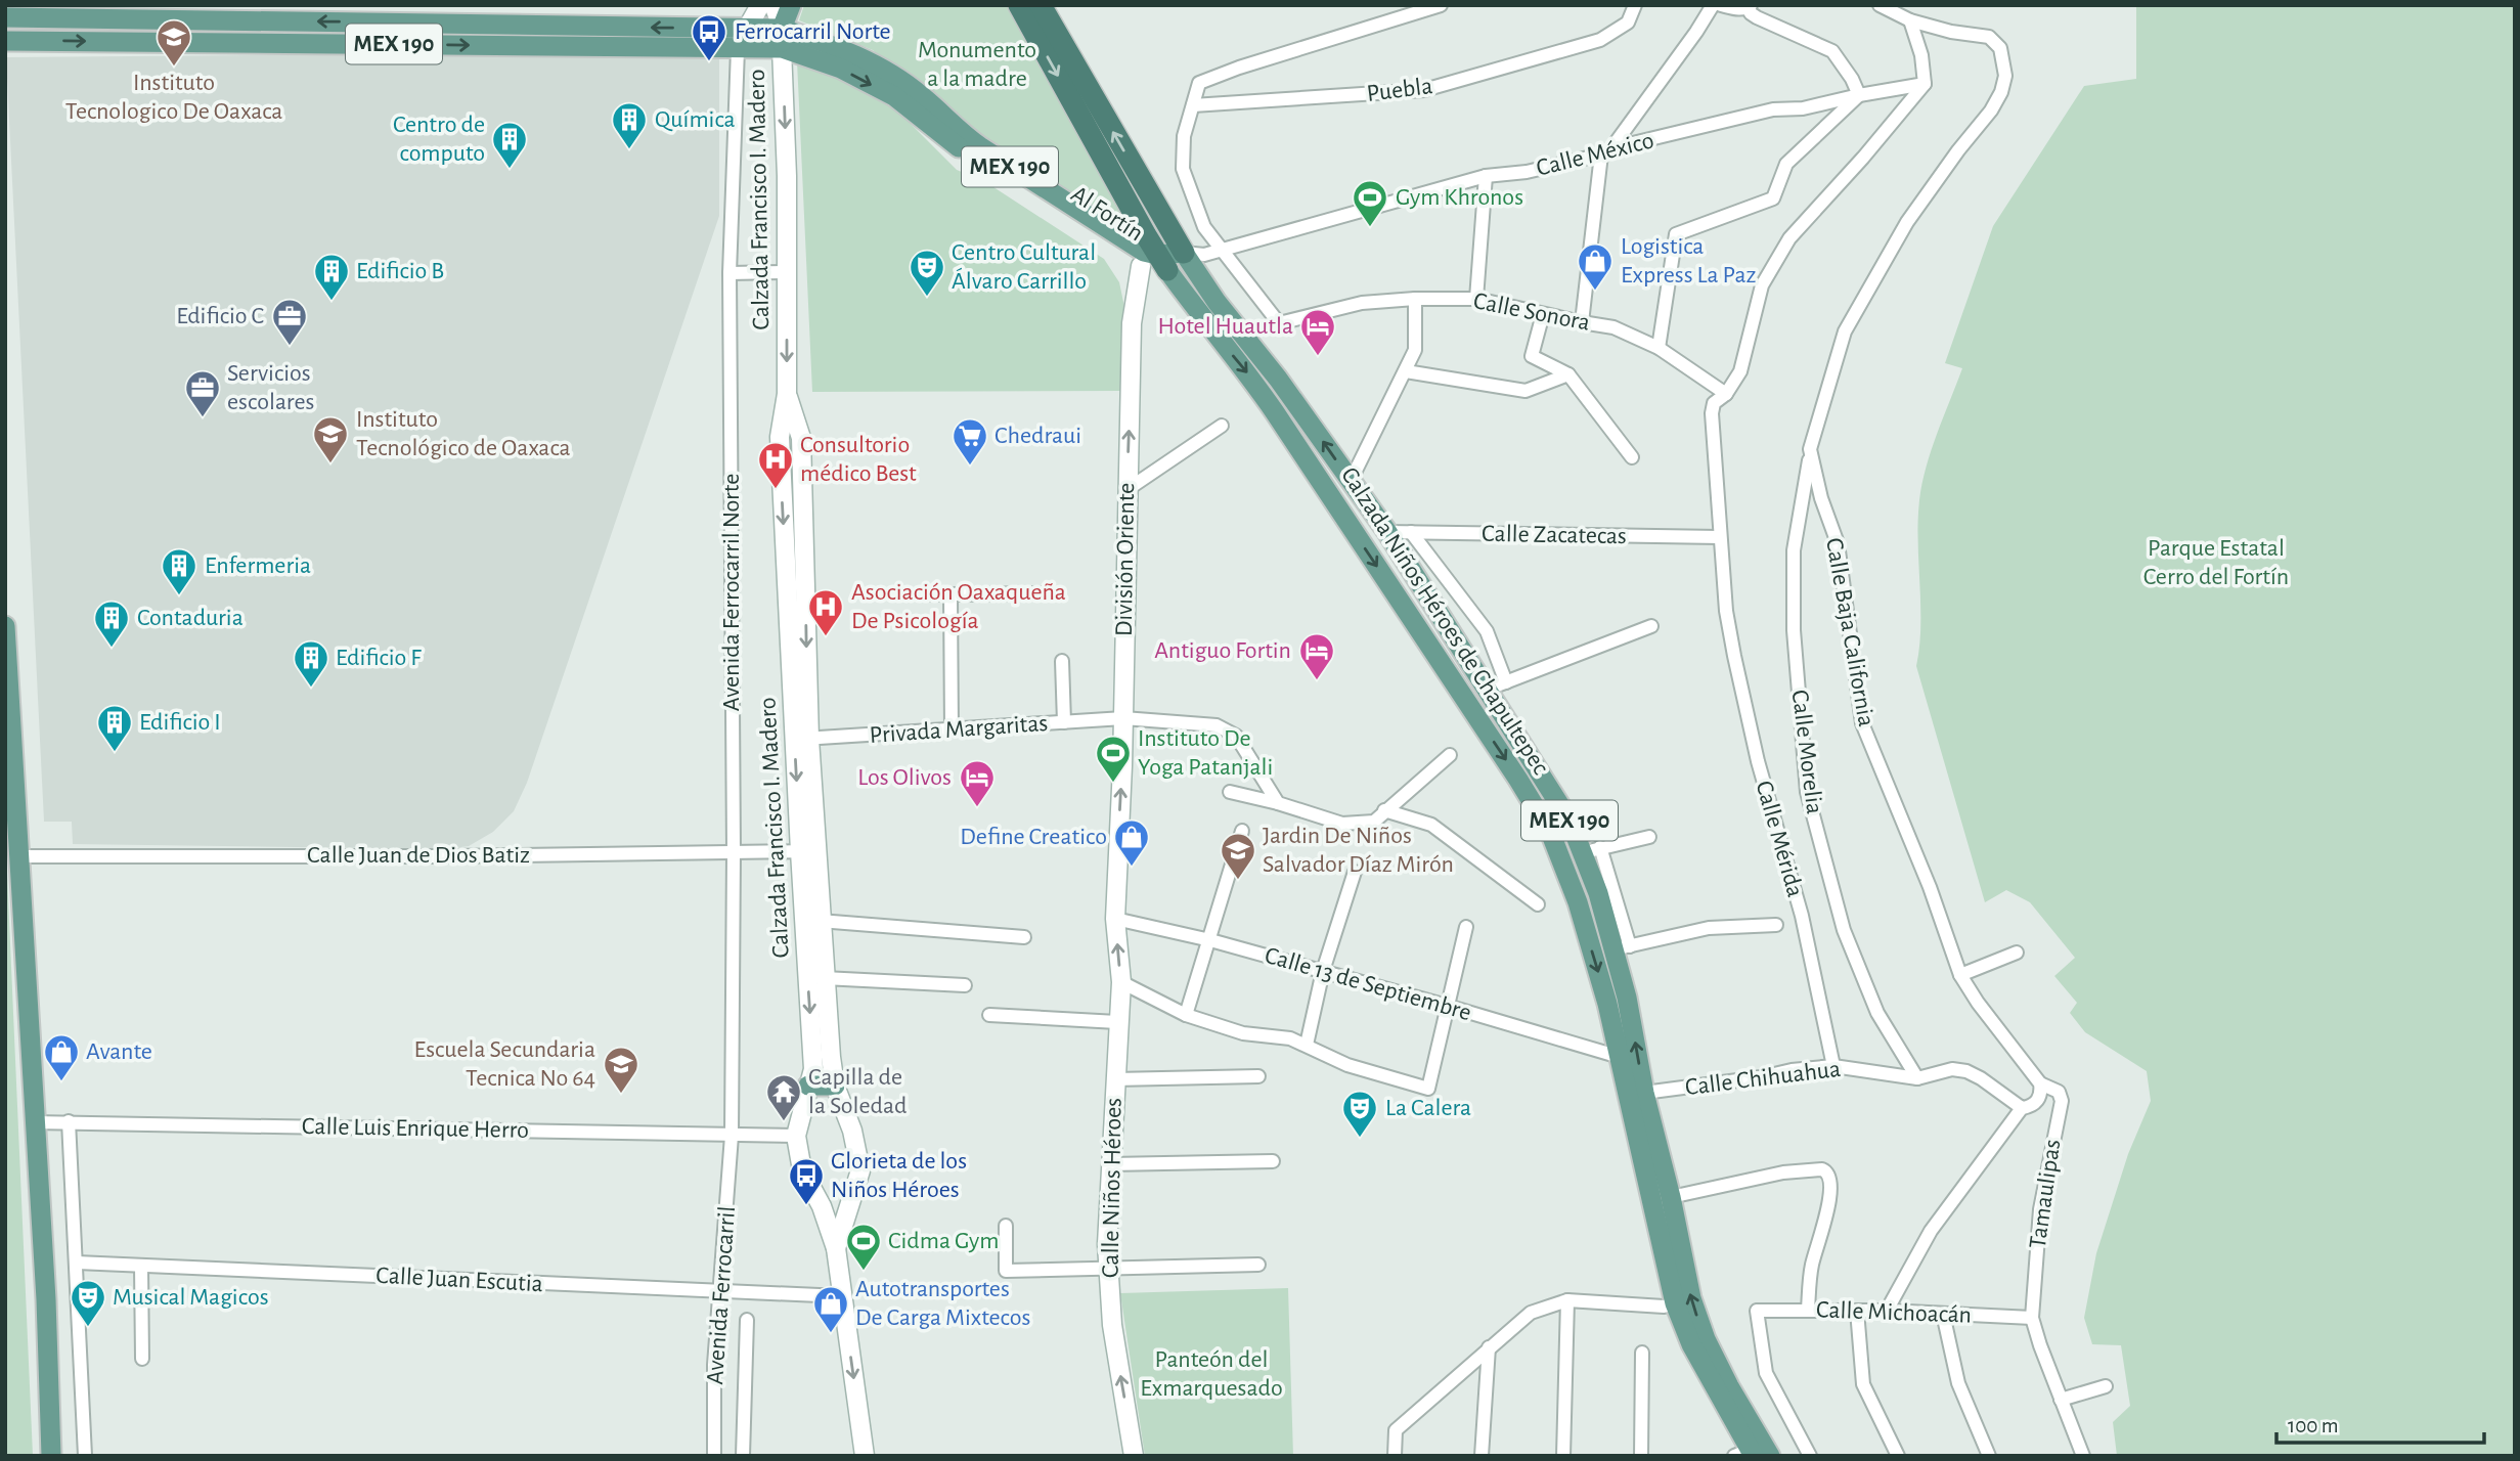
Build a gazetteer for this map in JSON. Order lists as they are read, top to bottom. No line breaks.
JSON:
{"streets":{"highway":["MEX 190"],"main road":["Calzada Francisco I. Madero","Al Fortín","División Oriente","Calzada Niños Héroes de Chapultepec","Calle Niños Héroes"],"street":["Puebla","Calle México","Calle Sonora","Calle Zacatecas","Avenida Ferrocarril Norte","Calle Baja California","Privada Margaritas","Calle Morelia","Calle Mérida","Calle Juan de Dios Batiz","Calle 13 de Septiembre","Calle Chihuahua","Calle Luis Enrique Herro","Tamaulipas","Calle Juan Escutia","Avenida Ferrocarril","Calle Michoacán"]},"crossings":[["MEX 190","Calle México"],["MEX 190","Calzada Francisco I. Madero"],["MEX 190","Al Fortín"],["MEX 190","División Oriente"],["MEX 190","Avenida Ferrocarril Norte"],["MEX 190","Calzada Niños Héroes de Chapultepec"],["Calle México","Al Fortín"],["Calle México","Calle Sonora"],["Calle México","Calzada Niños Héroes de Chapultepec"],["Calle México","Calle Mérida"],["Calzada Francisco I. Madero","Al Fortín"],["Calzada Francisco I. Madero","Privada Margaritas"],["Calzada Francisco I. Madero","Calle Juan de Dios Batiz"],["Calzada Francisco I. Madero","Calle Luis Enrique Herro"],["Calzada Francisco I. Madero","Calle Juan Escutia"],["Al Fortín","División Oriente"],["Al Fortín","Calzada Niños Héroes de Chapultepec"],["Calle Sonora","Calle Mérida"],["Calle Zacatecas","Calzada Niños Héroes de Chapultepec"],["Calle Zacatecas","Calle Mérida"],["División Oriente","Calzada Niños Héroes de Chapultepec"],["División Oriente","Privada Margaritas"],["División Oriente","Calle 13 de Septiembre"],["División Oriente","Calle Niños Héroes"],["Avenida Ferrocarril Norte","Calle Juan de Dios Batiz"],["Avenida Ferrocarril Norte","Calle Luis Enrique Herro"],["Avenida Ferrocarril Norte","Avenida Ferrocarril"],["Calzada Niños Héroes de Chapultepec","Calle 13 de Septiembre"],["Calzada Niños Héroes de Chapultepec","Calle Chihuahua"],["Calle Baja California","Calle Morelia"],["Calle Baja California","Tamaulipas"],["Calle Morelia","Calle Chihuahua"],["Calle Mérida","Calle Chihuahua"],["Calle 13 de Septiembre","Calle Niños Héroes"],["Calle Luis Enrique Herro","Avenida Ferrocarril"],["Tamaulipas","Calle Michoacán"],["Calle Juan Escutia","Avenida Ferrocarril"]],"one_way":["Calzada Francisco I. Madero","División Oriente","Calle Niños Héroes"],"parks":["Monumento a la madre","Parque Estatal Cerro del Fortín","Panteón del Exmarquesado"],"places":{"bus stop":["Ferrocarril Norte","Glorieta de los Niños Héroes"],"school or university":["Instituto Tecnologico De Oaxaca","Instituto Tecnológico de Oaxaca","Jardin De Niños Salvador Díaz Mirón","Escuela Secundaria Tecnica No 64"],"building":["Química","Centro de computo","Edificio B","Enfermeria","Contaduria","Edificio F","Edificio I"],"sports":["Gym Khronos","Instituto De Yoga Patanjali","Cidma Gym"],"shop":["Logistica Express La Paz","Define Creatico","Avante","Autotransportes De Carga Mixtecos"],"theatre":["Centro Cultural Álvaro Carrillo","La Calera","Musical Magicos"],"office":["Edificio C","Servicios escolares"],"hotel":["Hotel Huautla","Antiguo Fortin","Los Olivos"],"supermarket":["Chedraui"],"hospital":["Consultorio médico Best","Asociación Oaxaqueña De Psicología"],"temple":["Capilla de la Soledad"]},"scale_bar":"100 m"}
